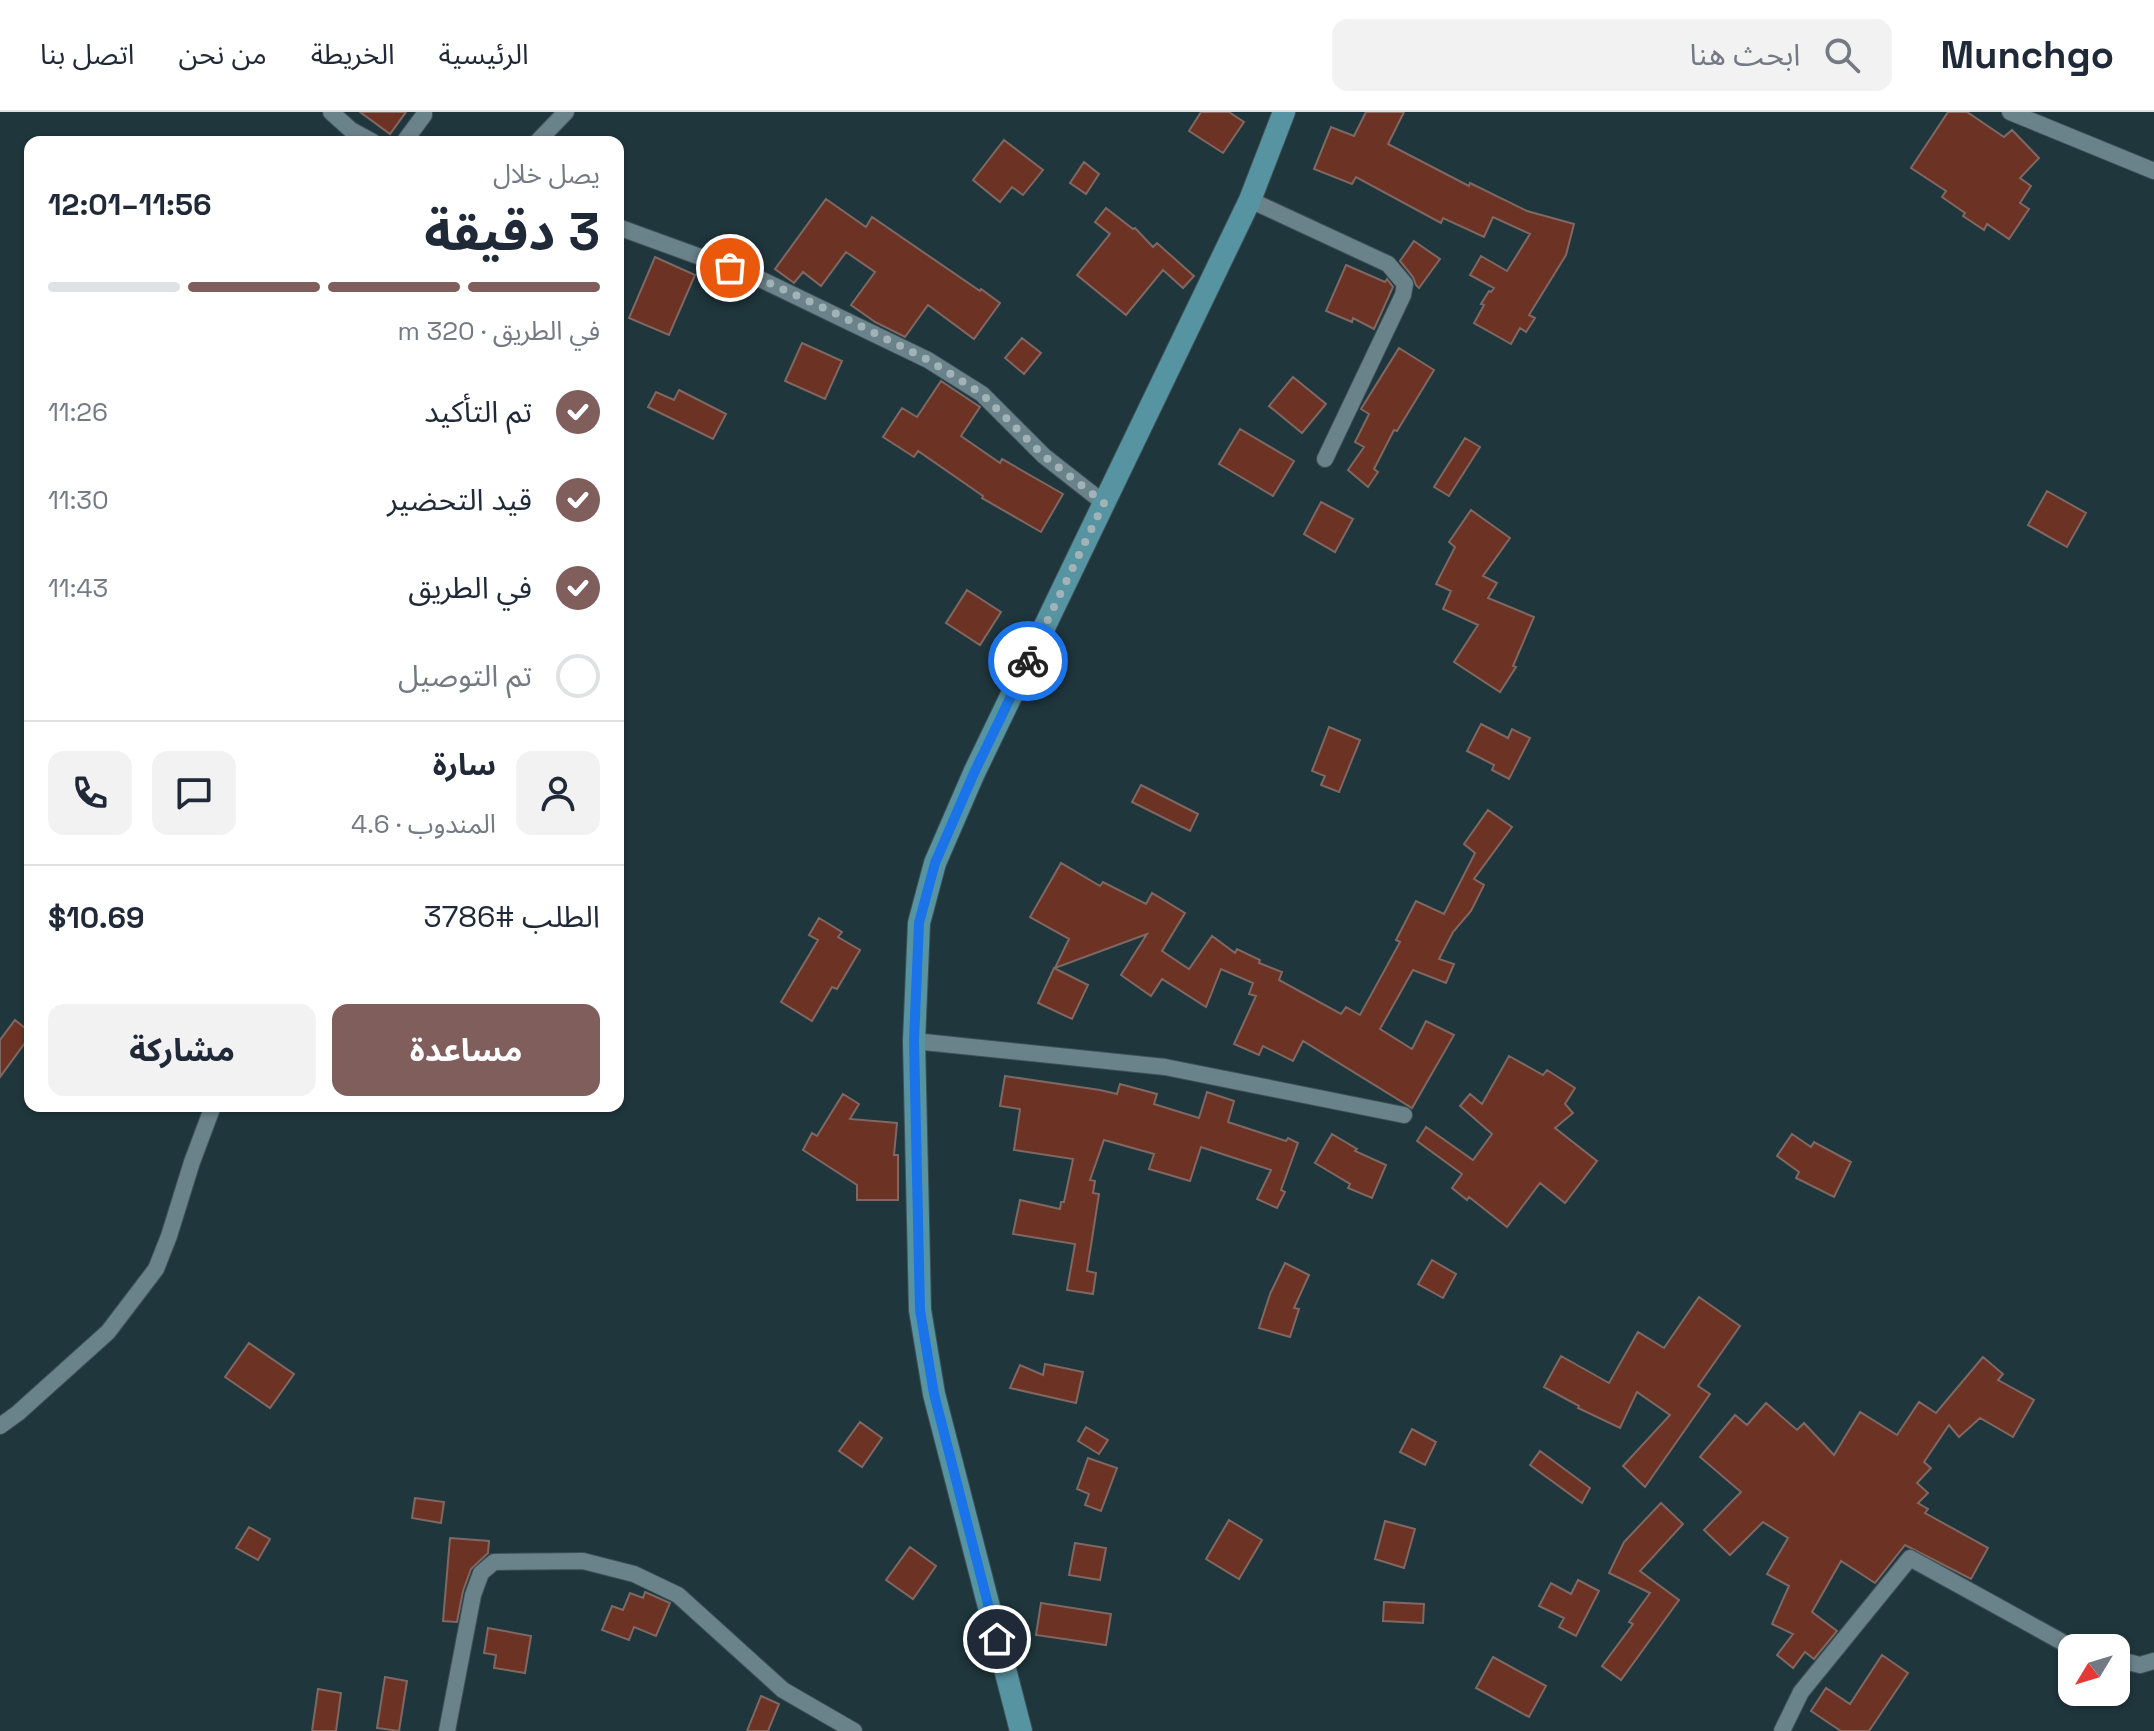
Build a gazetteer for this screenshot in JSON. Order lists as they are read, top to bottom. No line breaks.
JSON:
{"north":"bottom left","page":{"header":"Munchgo","search":"ابحث هنا","nav":["الرئيسية","الخريطة","من نحن","اتصل بنا"],"heading":["3 دقيقة","يصل خلال","11:56–12:01"],"panel":["سارة","المندوب · 4.6","الطلب #3786","$10.69"],"bar":"في الطريق · 320 m","list":[["تم التأكيد","11:26"],["قيد التحضير","11:30"],["في الطريق","11:43"],"تم التوصيل"],"buttons":["مساعدة","مشاركة"]}}
